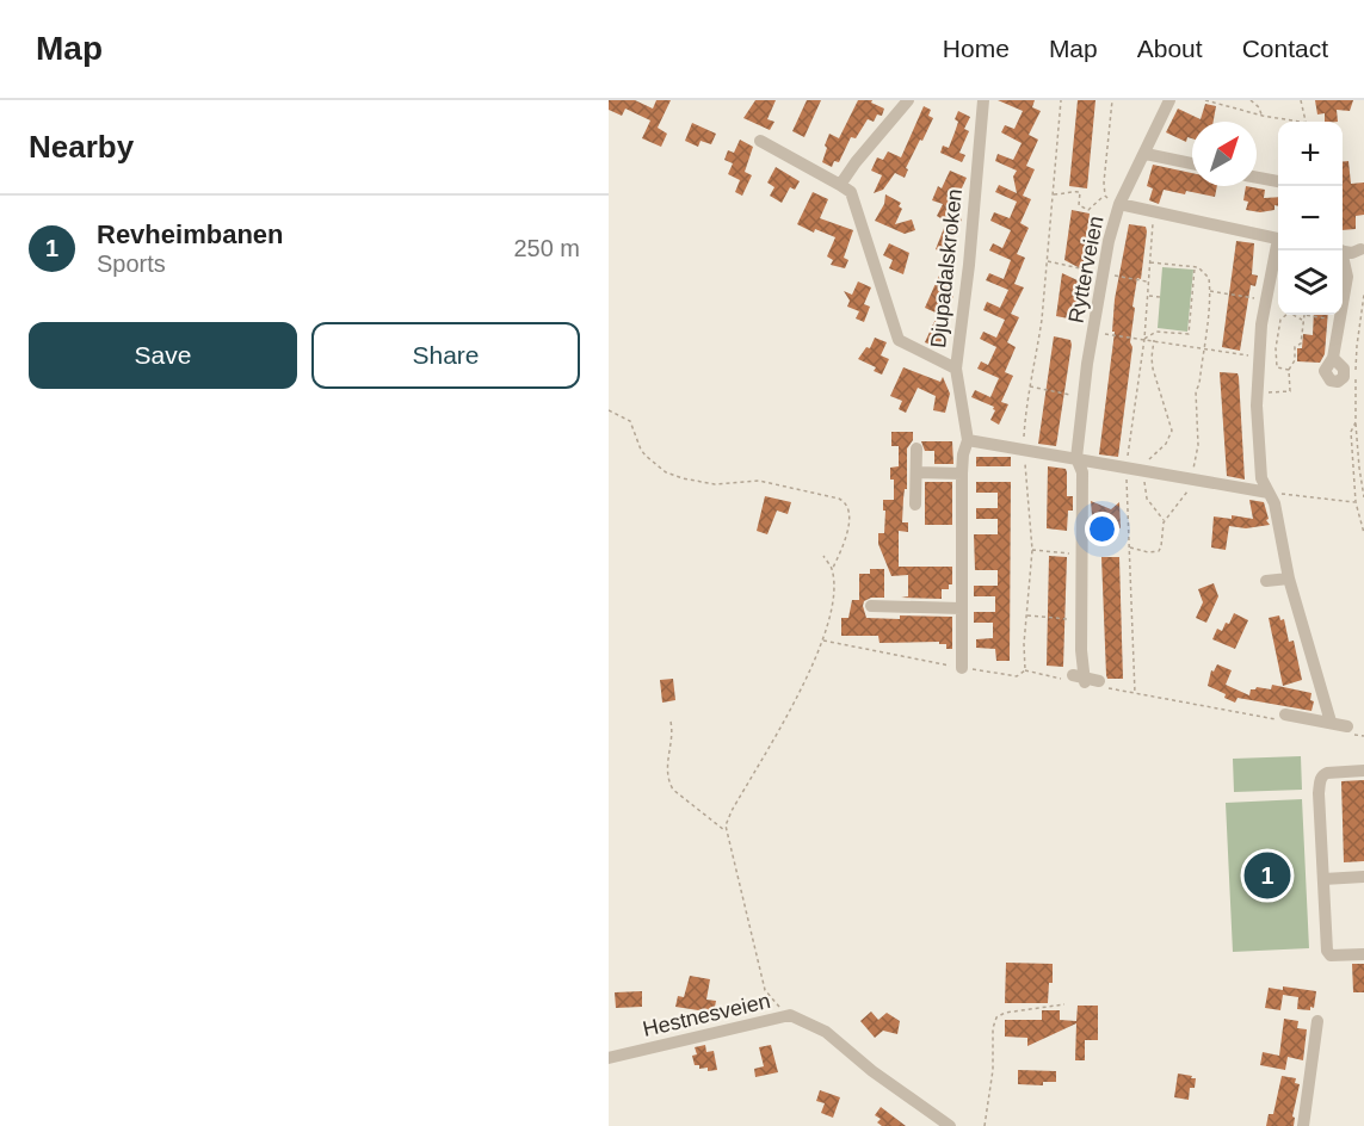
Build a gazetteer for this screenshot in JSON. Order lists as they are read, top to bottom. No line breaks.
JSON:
{"streets":{"street":["Djupadalskroken","Rytterveien","Hestnesveien"]},"north":"top right","page":{"header":"Map","nav":["Home","Map","About","Contact"],"heading":"Nearby","map_buttons":["+","−"],"list":[{"mark":"1","name":"Revheimbanen","note":"Sports","value":"250 m"}],"buttons":["Save","Share"],"pins":"1"}}
